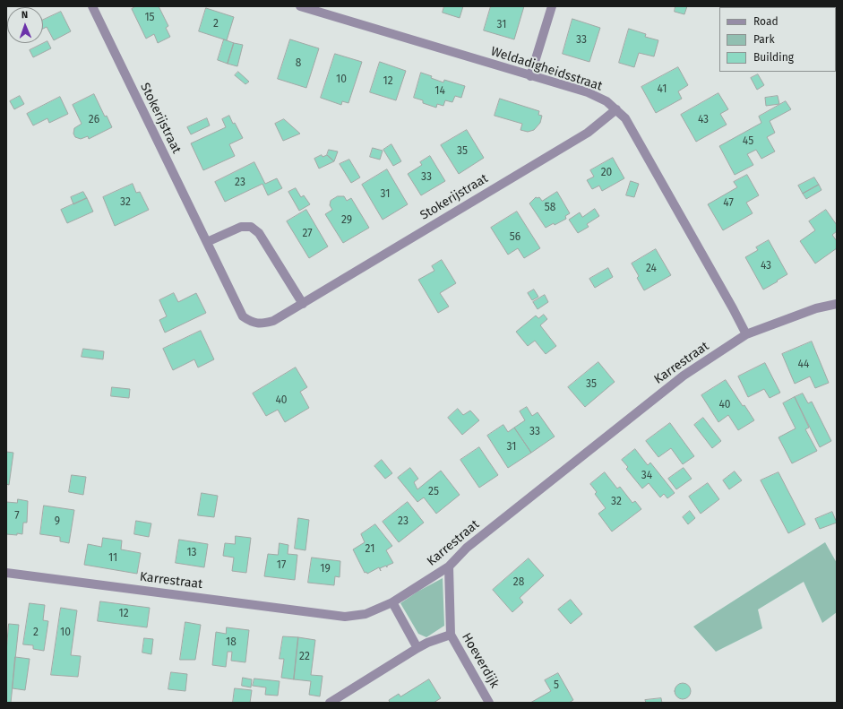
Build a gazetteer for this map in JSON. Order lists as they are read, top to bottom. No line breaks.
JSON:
{"streets":{"street":["Weldadigheidsstraat","Stokerijstraat","Karrestraat","Hoeverdijk"]},"crossings":[["Weldadigheidsstraat","Stokerijstraat"],["Weldadigheidsstraat","Karrestraat"],["Karrestraat","Hoeverdijk"]],"house_numbers":["15","2","31","33","8","10","12","41","14","26","43","45","35","20","33","23","31","32","47","58","29","27","56","43","24","44","35","40","40","33","31","34","25","32","7","9","23","21","13","11","17","19","28","12","2","10","18","22","5"],"legend":["Road","Park","Building"],"north":"top"}
